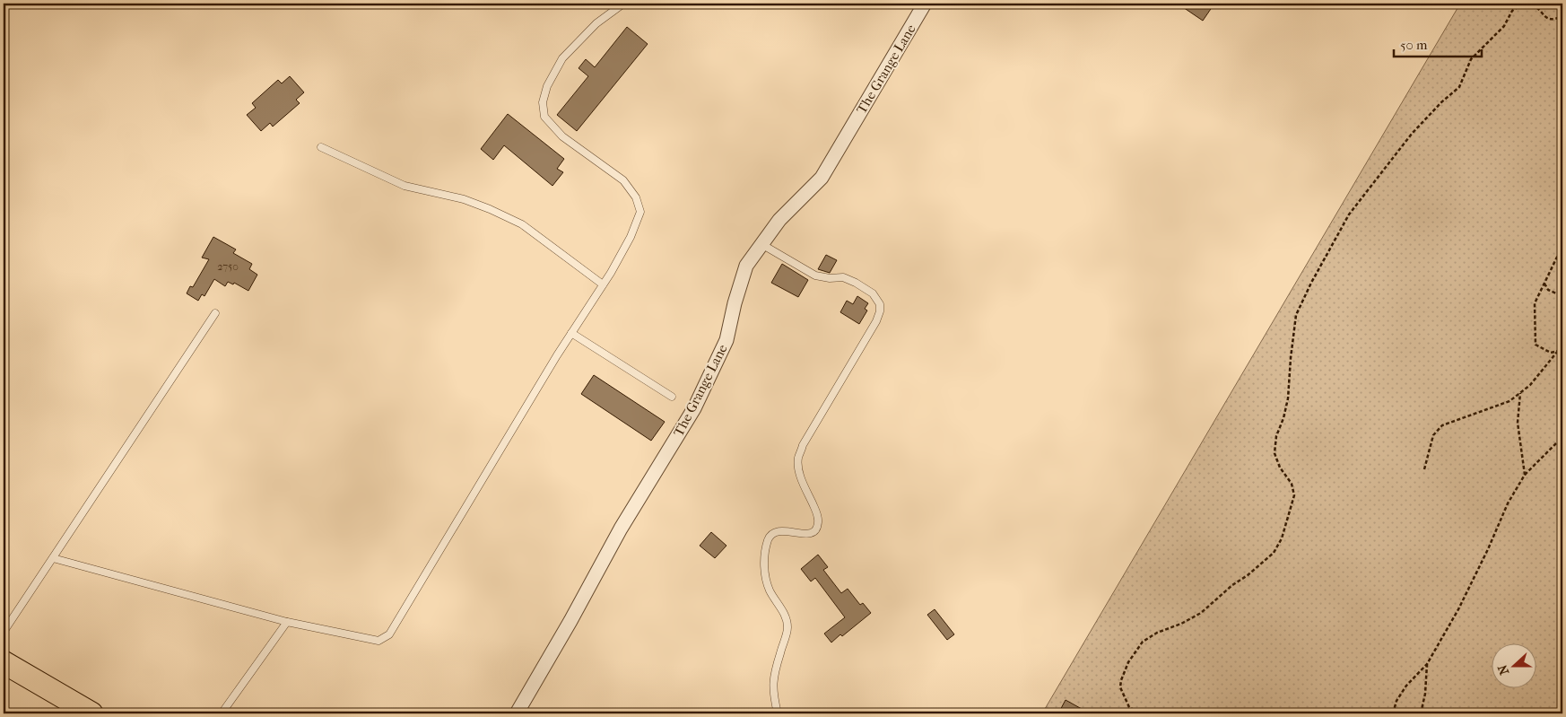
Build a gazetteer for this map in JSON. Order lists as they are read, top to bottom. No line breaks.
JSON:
{"streets":{"street":["The Grange Lane"]},"house_numbers":["2750"],"scale_bar":"50 m","north":"left"}
